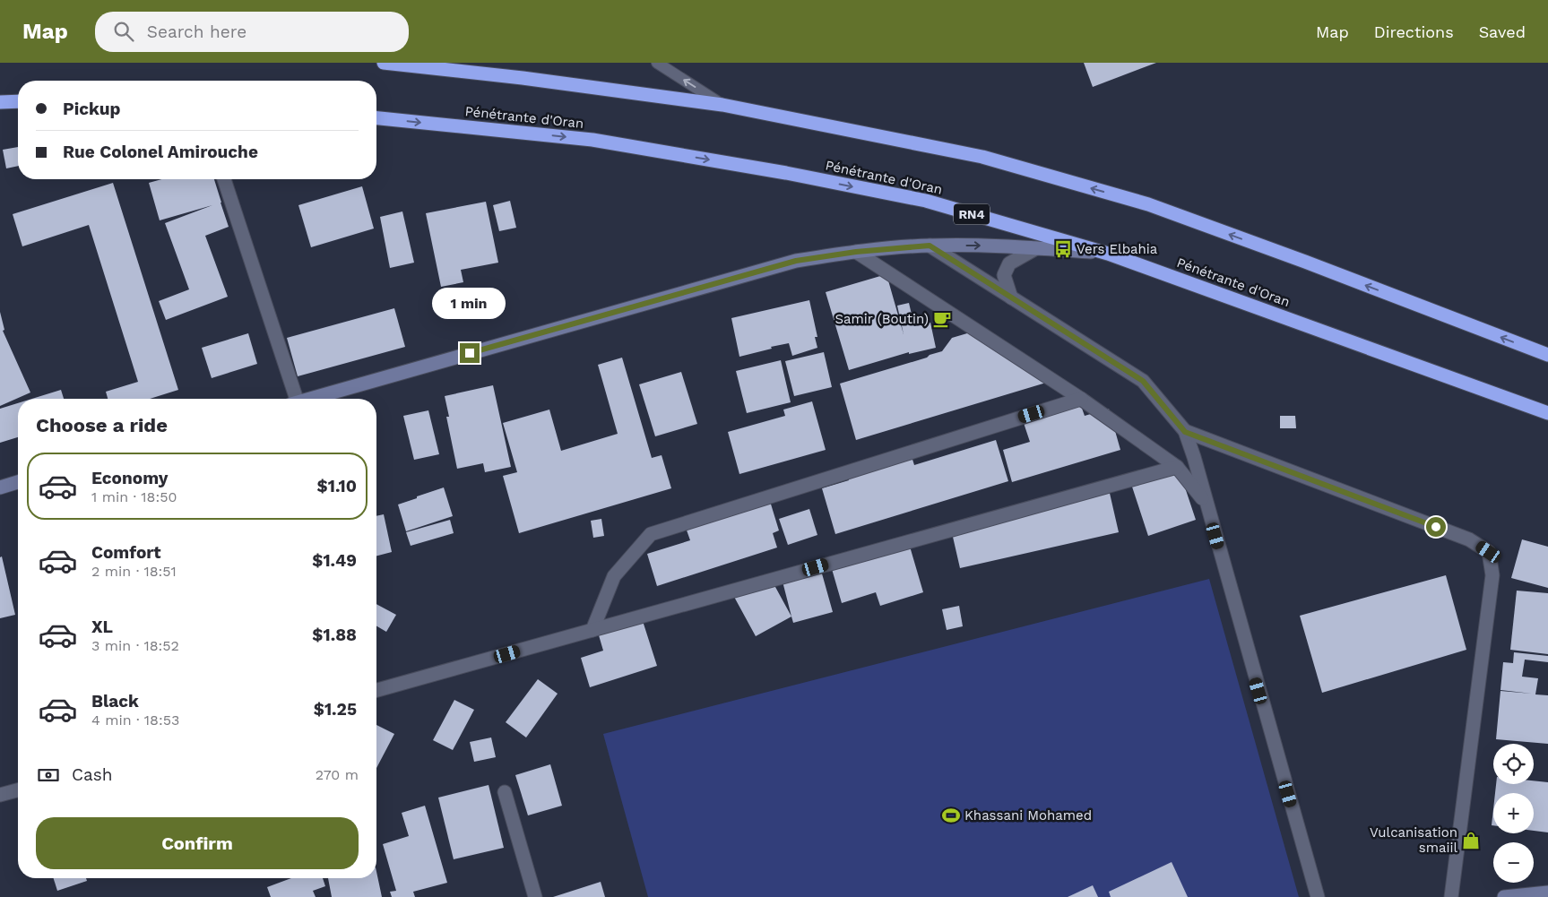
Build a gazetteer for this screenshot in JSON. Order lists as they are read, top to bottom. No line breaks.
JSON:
{"streets":{"highway":["Pénétrante d'Oran","RN4"]},"places":{"bus stop":["Vers Elbahia"],"cafe":["Samir (Boutin)"],"sports":["Khassani Mohamed"],"shop":["Vulcanisation smaiil"]},"page":{"header":"Map","search":"Search here","nav":["Map","Directions","Saved"],"banner":["Pickup","Rue Colonel Amirouche"],"bubble":"1 min","heading":"Choose a ride","list":[{"name":"Economy","note":"1 min · 18:50","value":"$1.10"},{"name":"Comfort","note":"2 min · 18:51","value":"$1.49"},{"name":"XL","note":"3 min · 18:52","value":"$1.88"},{"name":"Black","note":"4 min · 18:53","value":"$1.25"}],"map_buttons":["+","−"],"pay":["Cash","270 m"],"buttons":"Confirm"}}
